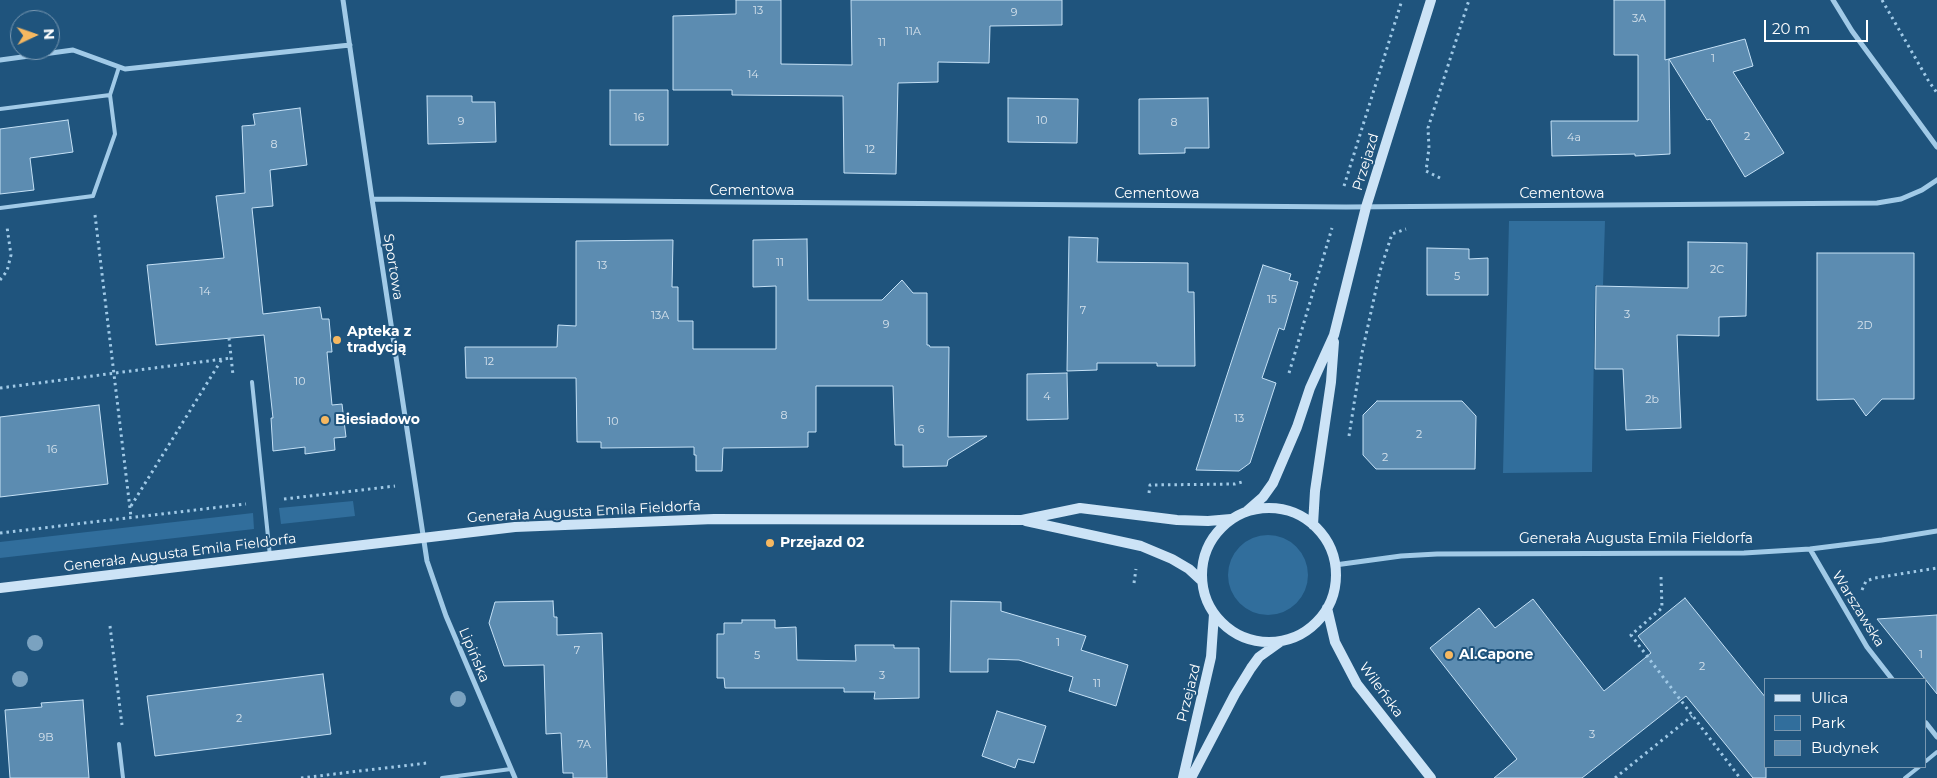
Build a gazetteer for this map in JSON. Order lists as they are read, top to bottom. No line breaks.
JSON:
{"streets":{"street":["Przejazd","Cementowa","Sportowa","Generała Augusta Emila Fieldorfa","Warszawska","Lipińska","Wileńska"]},"crossings":[["Przejazd","Cementowa"],["Przejazd","Generała Augusta Emila Fieldorfa"],["Przejazd","Wileńska"],["Cementowa","Sportowa"],["Sportowa","Generała Augusta Emila Fieldorfa"],["Sportowa","Lipińska"],["Generała Augusta Emila Fieldorfa","Warszawska"],["Generała Augusta Emila Fieldorfa","Lipińska"],["Generała Augusta Emila Fieldorfa","Wileńska"]],"places":["Apteka z tradycją","Biesiadowo","Przejazd 02","Al.Capone"],"house_numbers":["13","9","3A","11A","11","1","14","16","10","9","8","2","4a","8","12","11","13","2C","5","14","15","7","3","13A","9","2D","12","10","4","2b","8","13","10","6","2","16","2","1","7","1","5","2","3","11","2","3","9B","7A"],"legend":["Ulica","Park","Budynek"],"scale_bar":"20 m","north":"right"}
